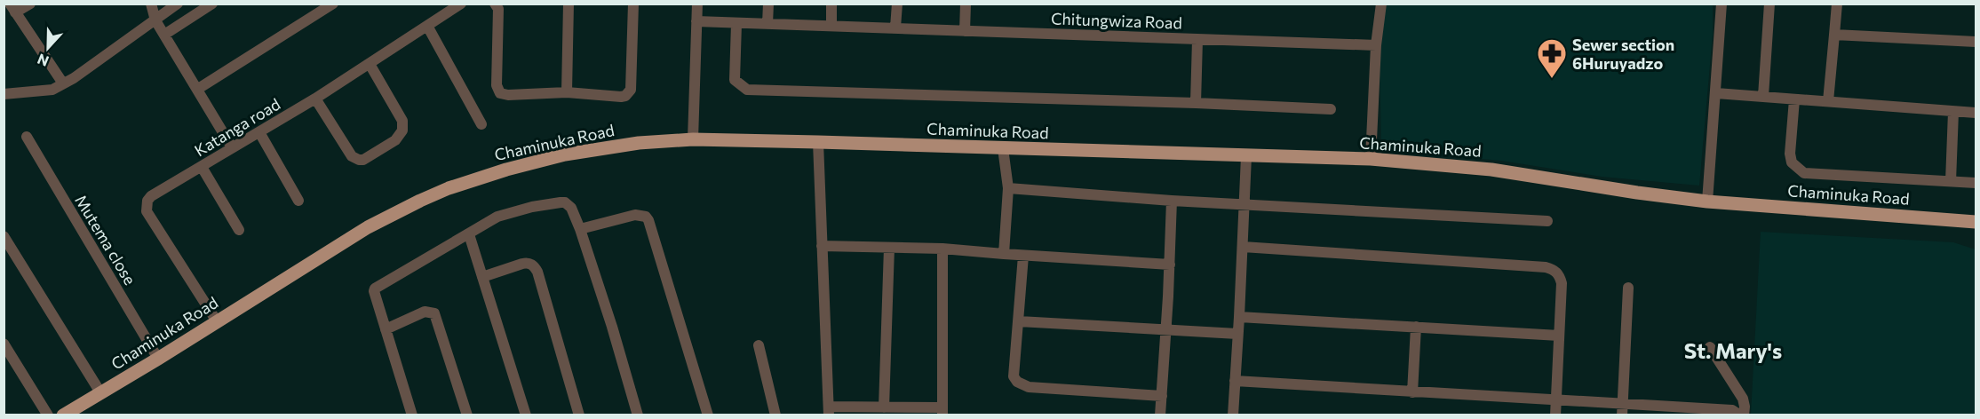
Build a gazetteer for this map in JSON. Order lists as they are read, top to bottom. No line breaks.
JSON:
{"streets":{"main road":["Chaminuka Road"],"street":["Chitungwiza Road","Katanga road","Mutema close"]},"crossings":[["Katanga road","Chaminuka Road"],["Chaminuka Road","Mutema close"]],"districts":["St. Mary's"],"places":{"pharmacy":["Sewer section 6Huruyadzo"]},"north":"bottom"}
